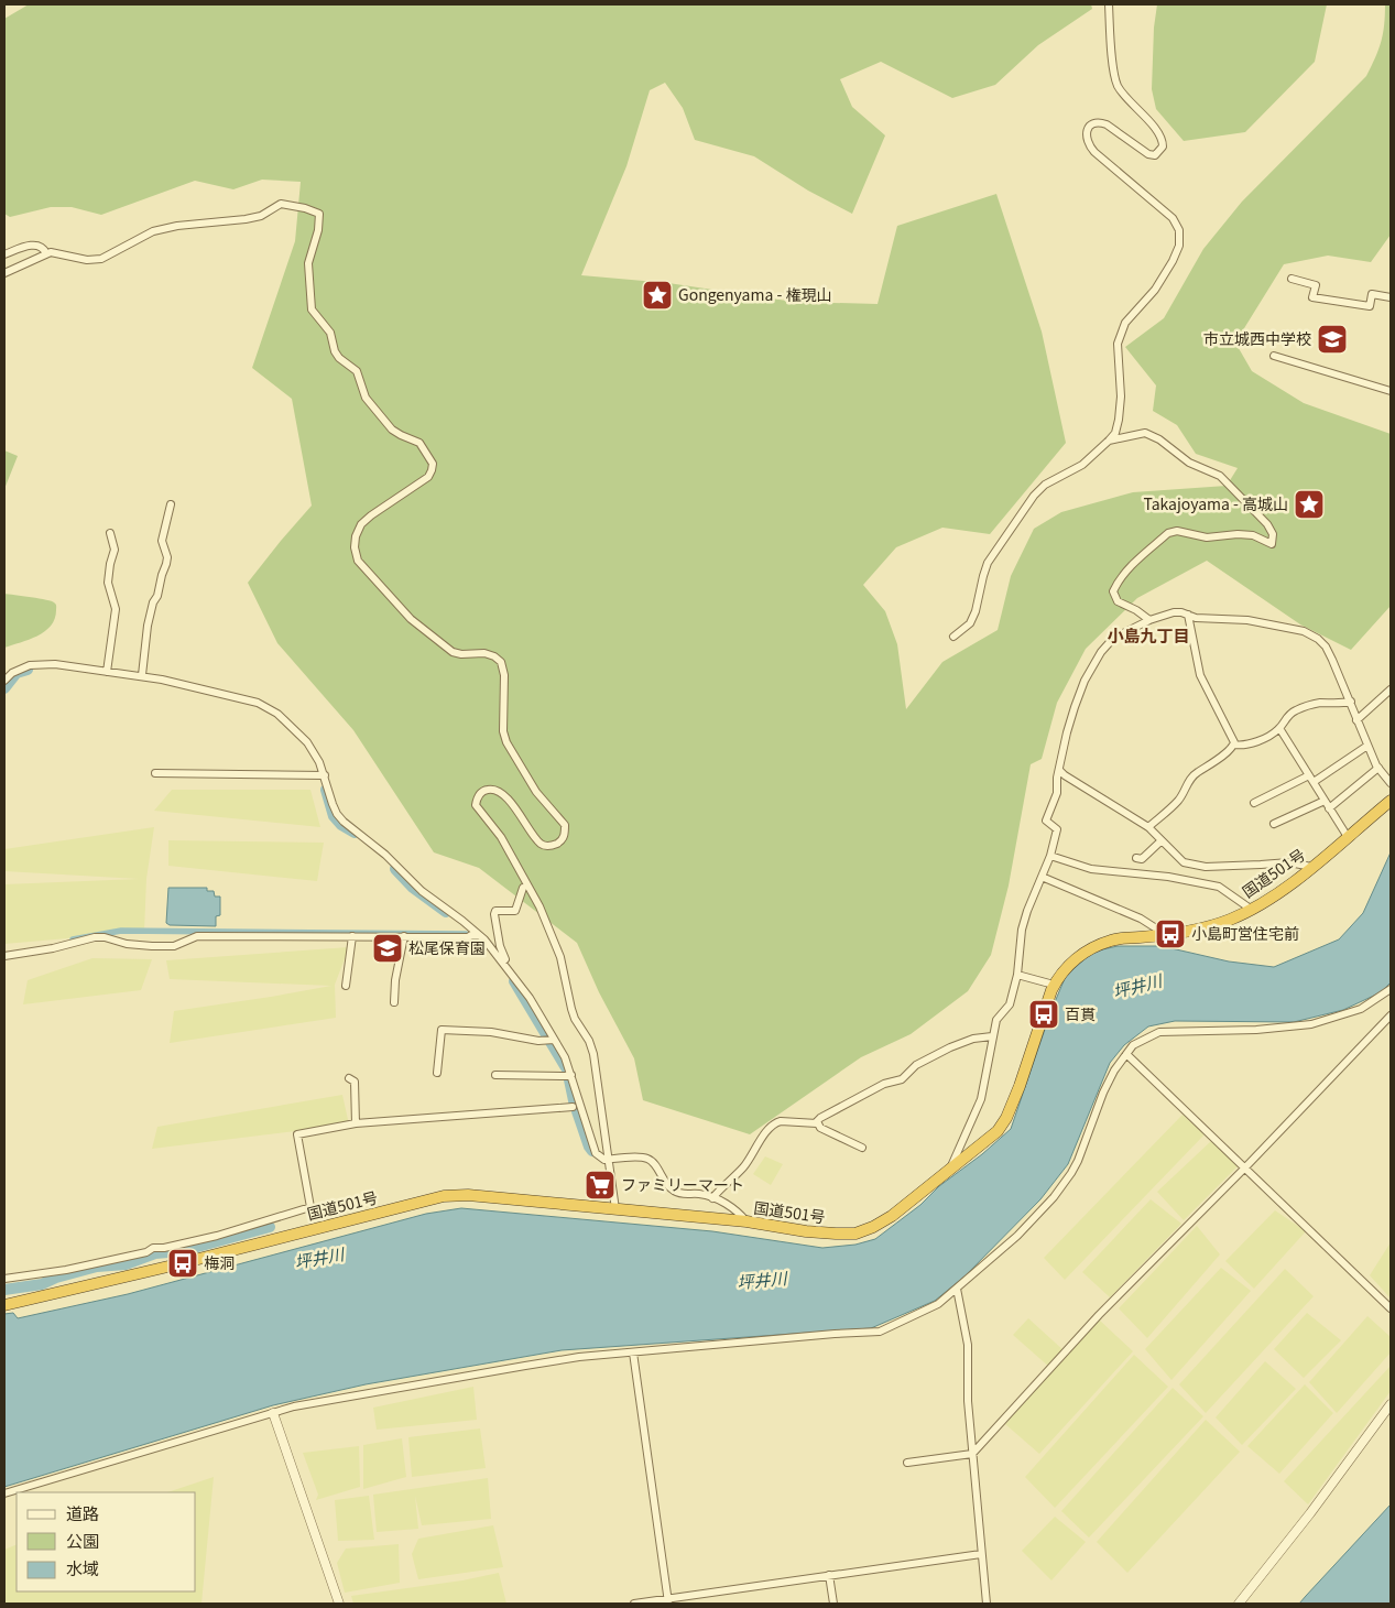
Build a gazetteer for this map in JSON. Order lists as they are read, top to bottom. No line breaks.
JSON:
{"streets":{"highway":["国道501号"]},"districts":["小島九丁目"],"water":["坪井川"],"places":{"place":["Gongenyama - 権現山","Takajoyama - 高城山"],"school or university":["市立城西中学校","松尾保育園"],"bus stop":["小島町営住宅前","百貫","梅洞"],"supermarket":["ファミリーマート"]},"legend":["道路","公園","水域"]}
